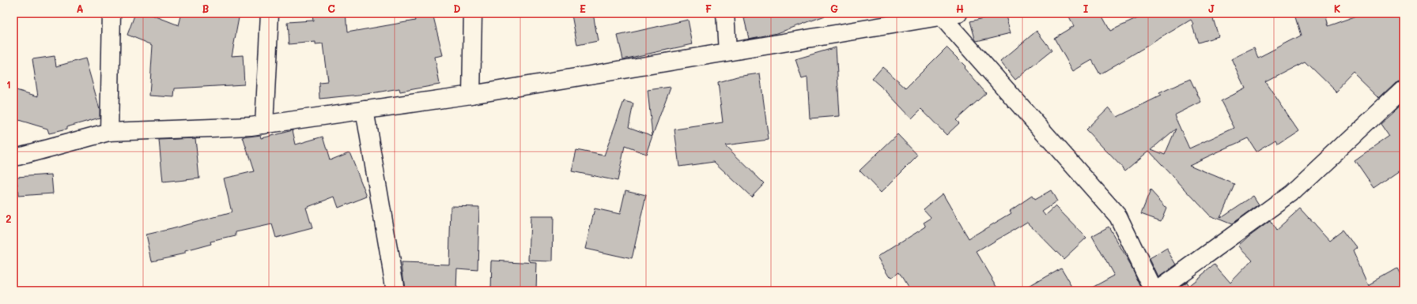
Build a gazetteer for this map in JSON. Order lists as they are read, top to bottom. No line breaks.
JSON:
{"grid":{"columns":["A","B","C","D","E","F","G","H","I","J","K"],"rows":["1","2"]}}
